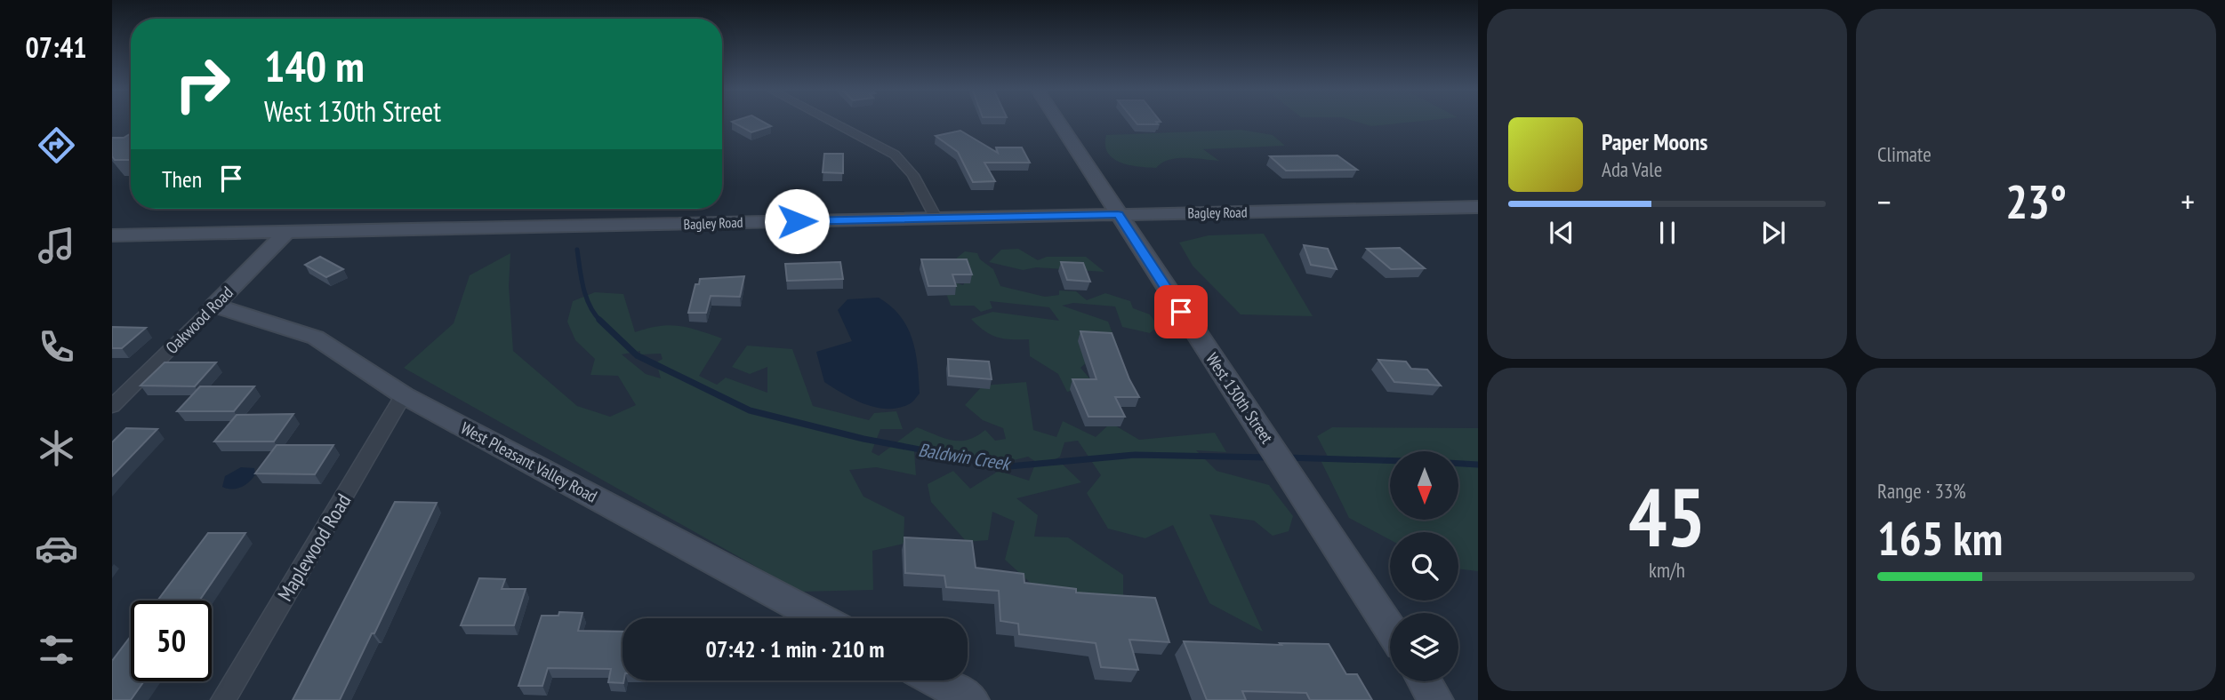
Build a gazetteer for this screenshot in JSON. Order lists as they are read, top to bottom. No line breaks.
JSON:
{"streets":{"main road":["Bagley Road","Oakwood Road","West 130th Street","West Pleasant Valley Road"],"street":["Maplewood Road"]},"crossings":[["Bagley Road","Oakwood Road"],["Bagley Road","West 130th Street"],["Oakwood Road","West Pleasant Valley Road"],["West Pleasant Valley Road","Maplewood Road"]],"water":["Baldwin Creek"],"north":"bottom","page":{"tabs":"07:41","tile":["Climate",["45","km/h"],["Range · 33%","165 km"]],"turn":["140 m","West 130th Street"],"song":["Paper Moons","Ada Vale"],"then":"Then","heat":["−","23°","+"],"limit":"50","trip":"07:42 · 1 min · 210 m"}}
